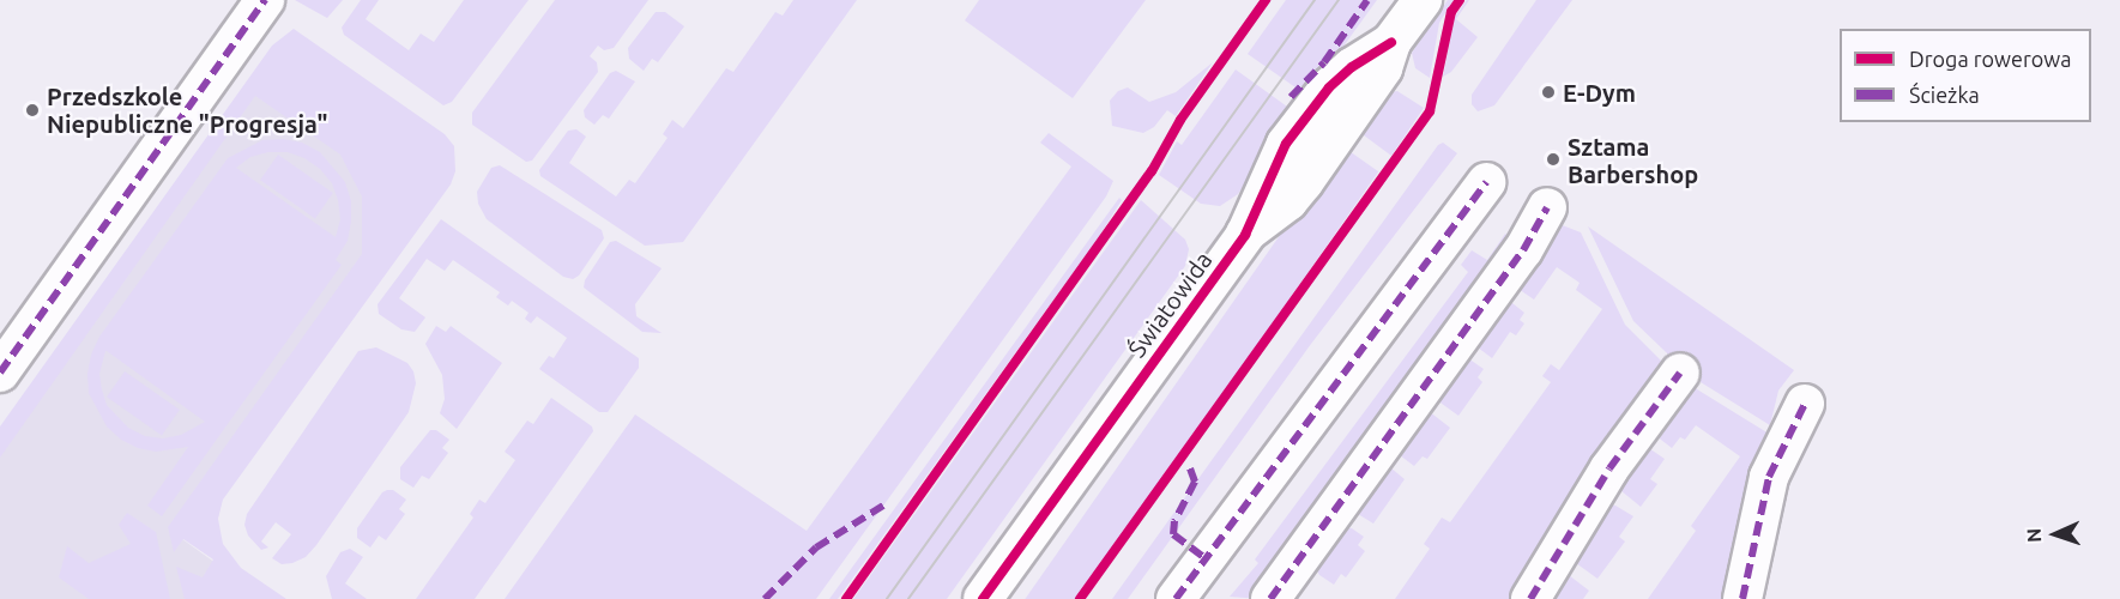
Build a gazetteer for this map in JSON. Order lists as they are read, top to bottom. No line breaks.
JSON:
{"streets":{"street":["Światowida"]},"places":["E-Dym","Przedszkole Niepubliczne \"Progresja\"","Sztama Barbershop"],"legend":["Droga rowerowa","Ścieżka"],"north":"left"}
